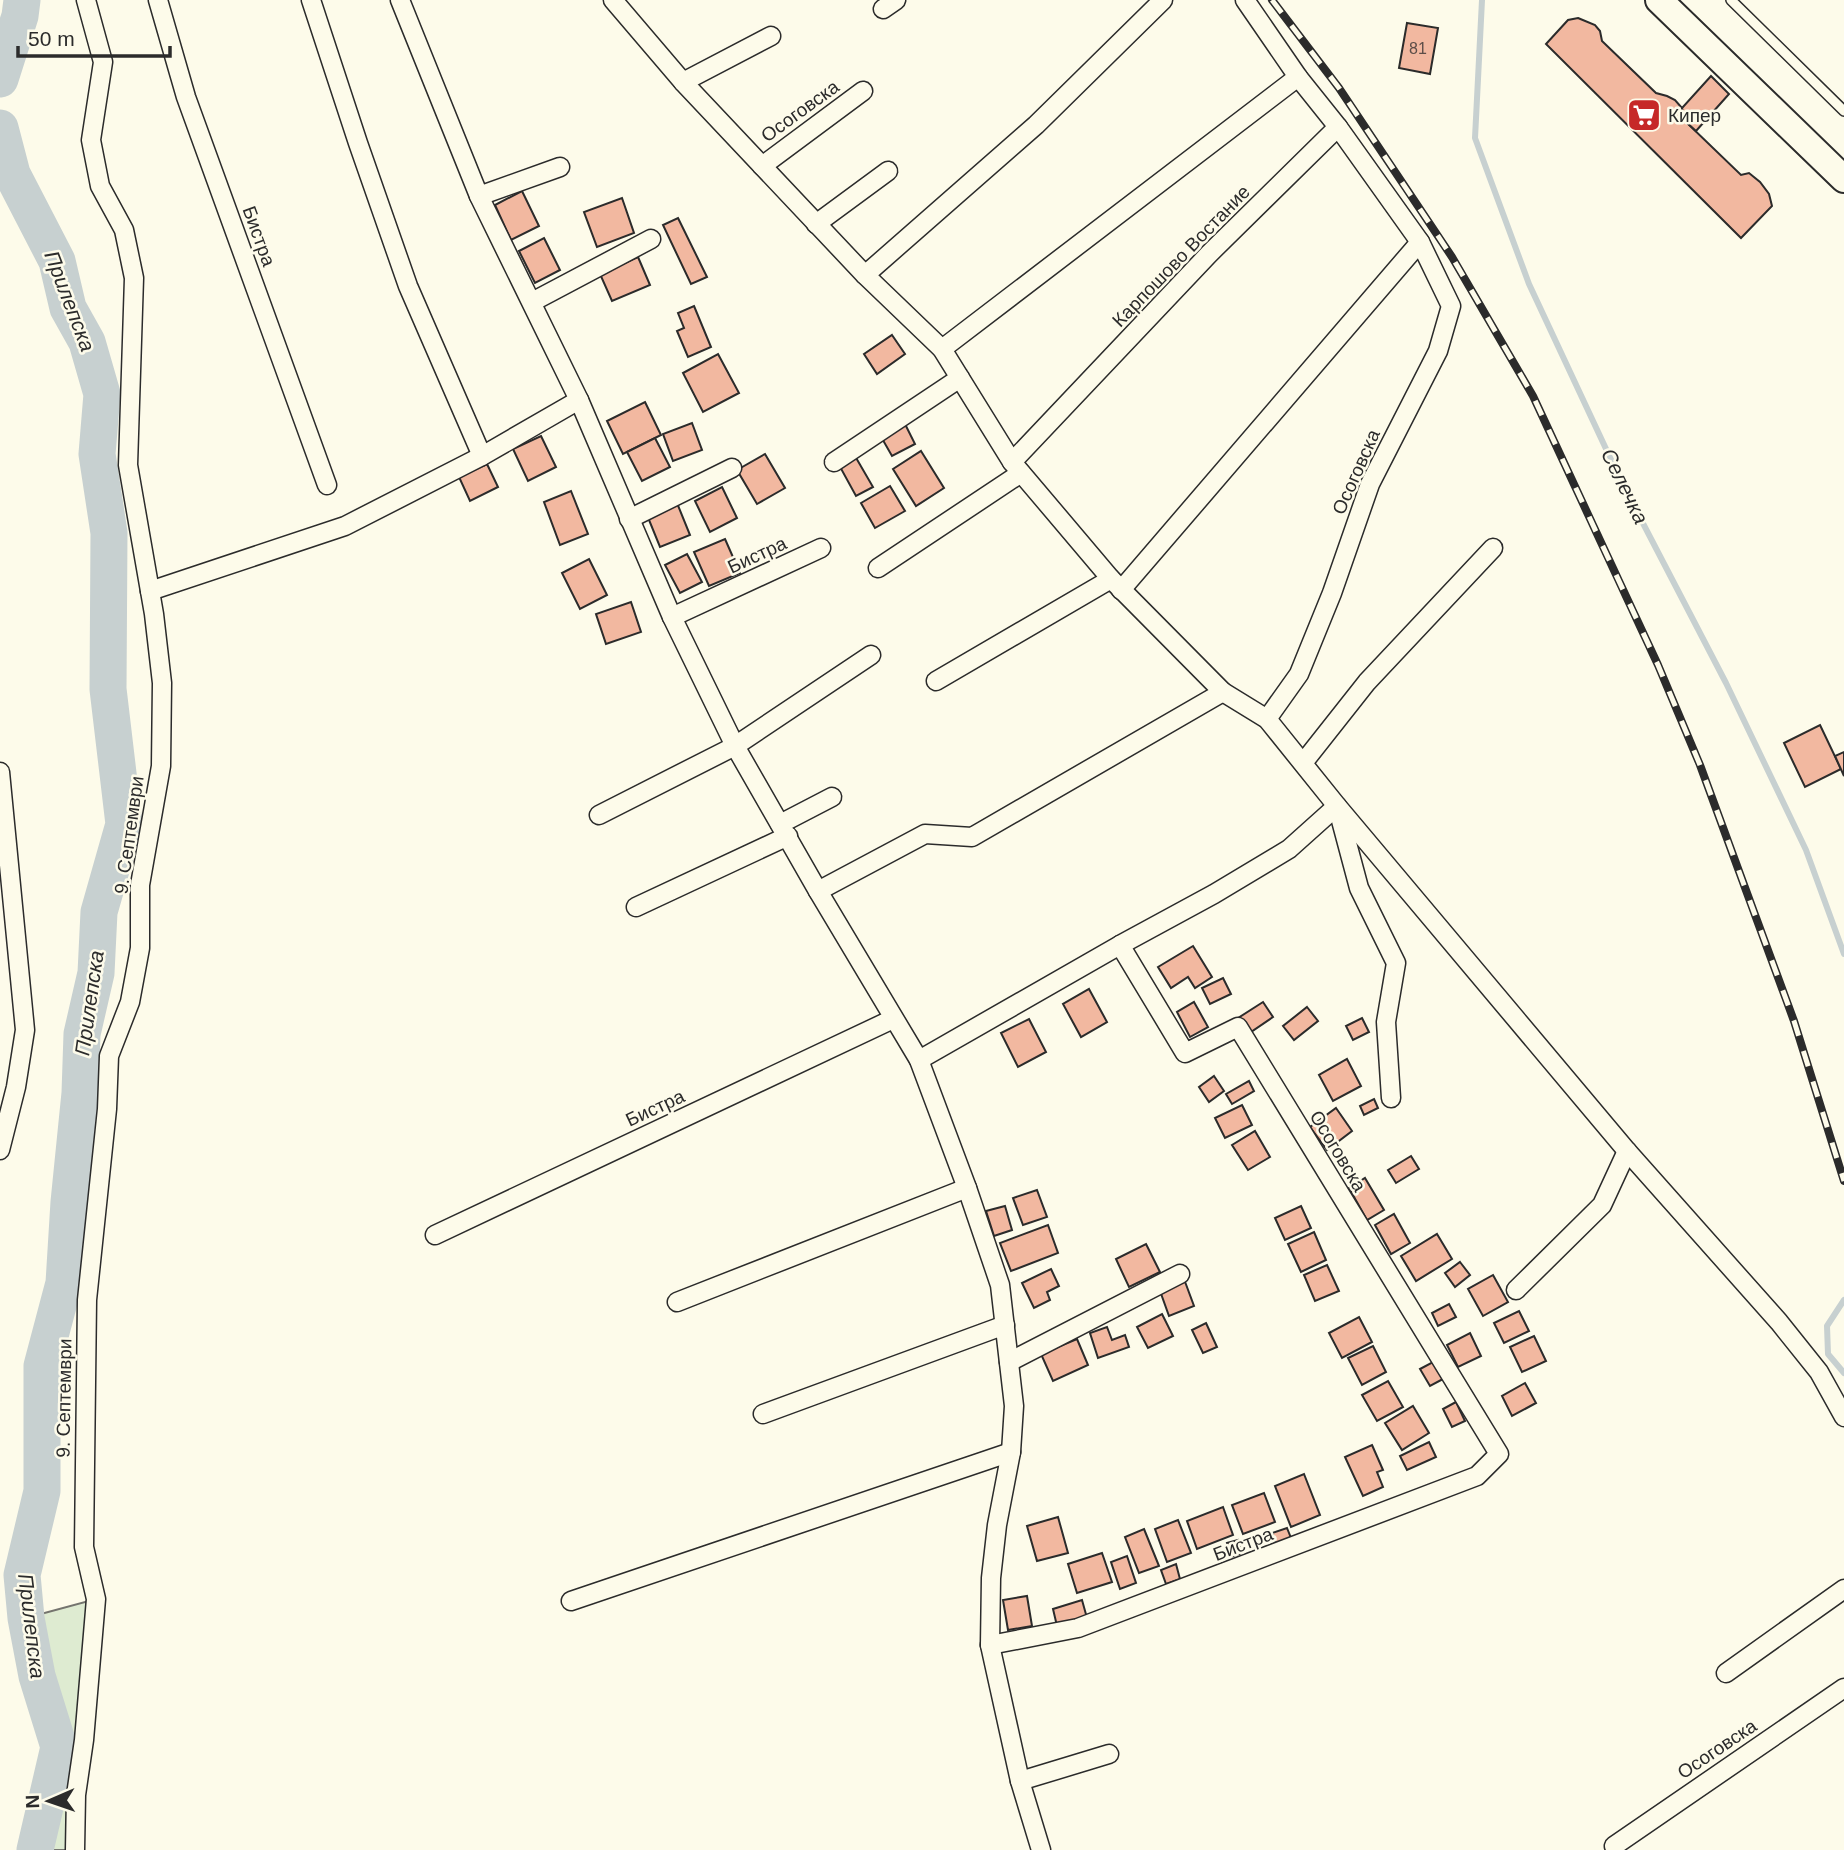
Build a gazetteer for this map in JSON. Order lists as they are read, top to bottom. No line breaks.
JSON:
{"streets":{"street":["Осоговска","Бистра","Карпошово Востание","9. Септември"]},"crossings":[["Осоговска","Бистра"],["Осоговска","Карпошово Востание"]],"water":["Прилепска","Селечка"],"places":{"supermarket":["Кипер"]},"house_numbers":["81"],"scale_bar":"50 m","north":"left"}
